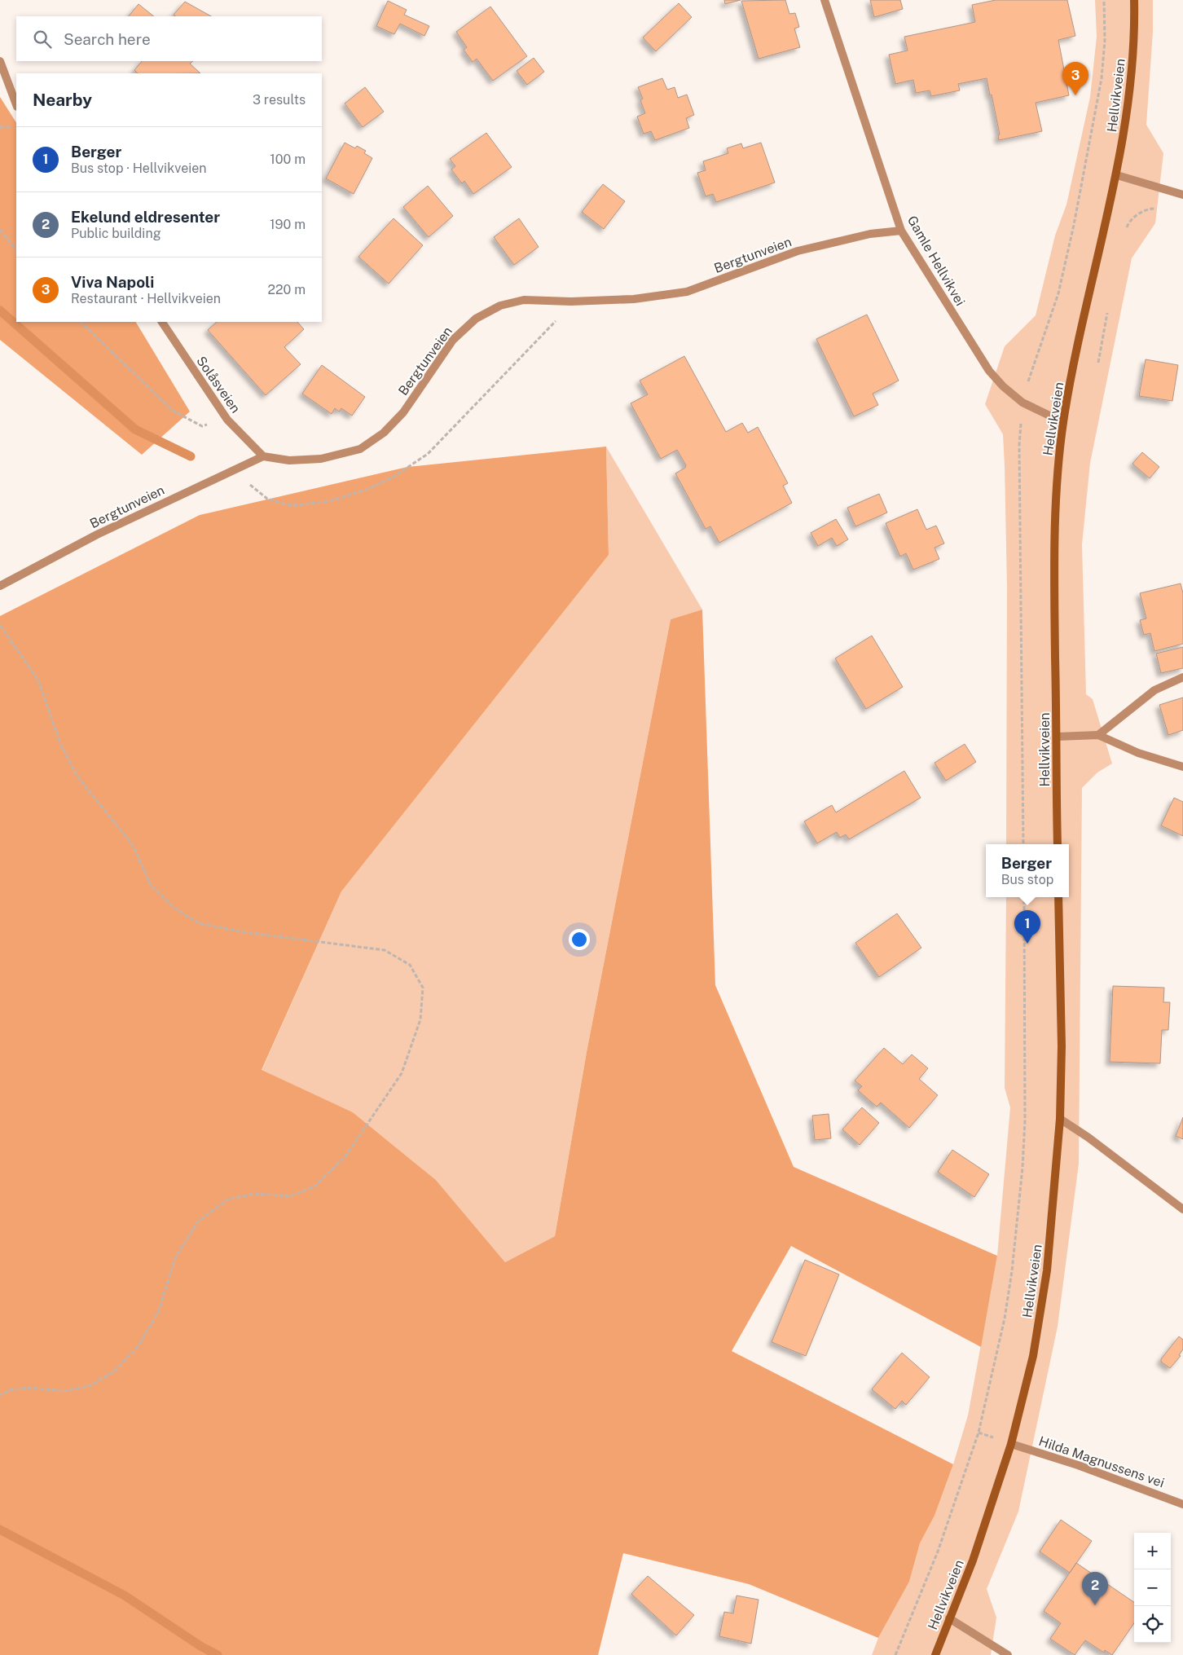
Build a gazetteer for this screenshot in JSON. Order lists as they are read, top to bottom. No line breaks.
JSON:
{"streets":{"main road":["Hellvikveien"],"street":["Bergtunveien","Gamle Hellvikvei","Solåsveien","Hilda Magnussens vei"]},"crossings":[["Hellvikveien","Gamle Hellvikvei"],["Hellvikveien","Hilda Magnussens vei"],["Bergtunveien","Gamle Hellvikvei"],["Bergtunveien","Solåsveien"]],"page":{"search":"Search here","pins":["3","1","2"],"heading":["Nearby","3 results"],"list":[{"mark":"1","name":"Berger","note":"Bus stop · Hellvikveien","value":"100 m"},{"mark":"2","name":"Ekelund eldresenter","note":"Public building","value":"190 m"},{"mark":"3","name":"Viva Napoli","note":"Restaurant · Hellvikveien","value":"220 m"}],"popup":["Berger","Bus stop"],"map_buttons":["+","−"]}}
